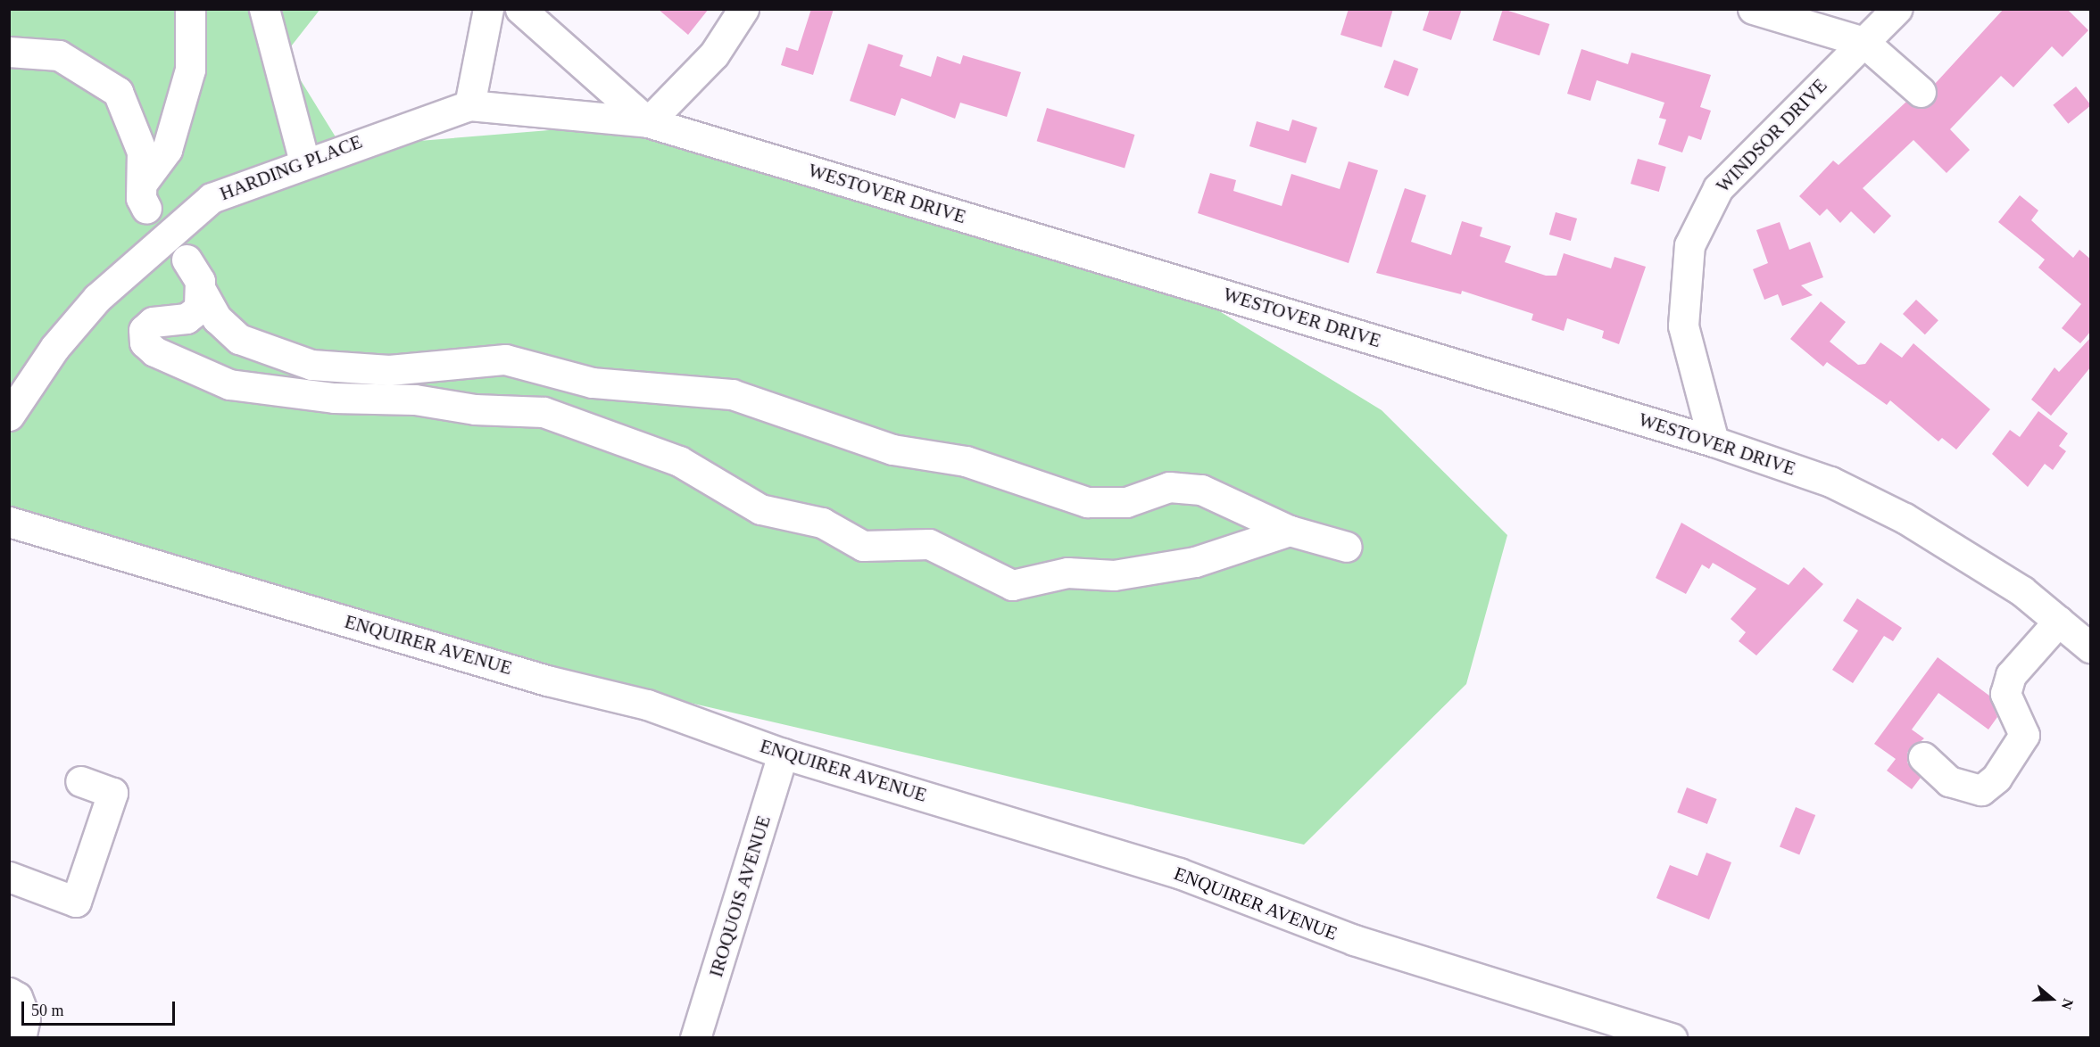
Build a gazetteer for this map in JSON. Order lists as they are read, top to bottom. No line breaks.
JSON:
{"streets":{"street":["WINDSOR DRIVE","HARDING PLACE","WESTOVER DRIVE","ENQUIRER AVENUE","IROQUOIS AVENUE"]},"crossings":[["WINDSOR DRIVE","WESTOVER DRIVE"],["HARDING PLACE","WESTOVER DRIVE"],["ENQUIRER AVENUE","IROQUOIS AVENUE"]],"scale_bar":"50 m","north":"right"}
